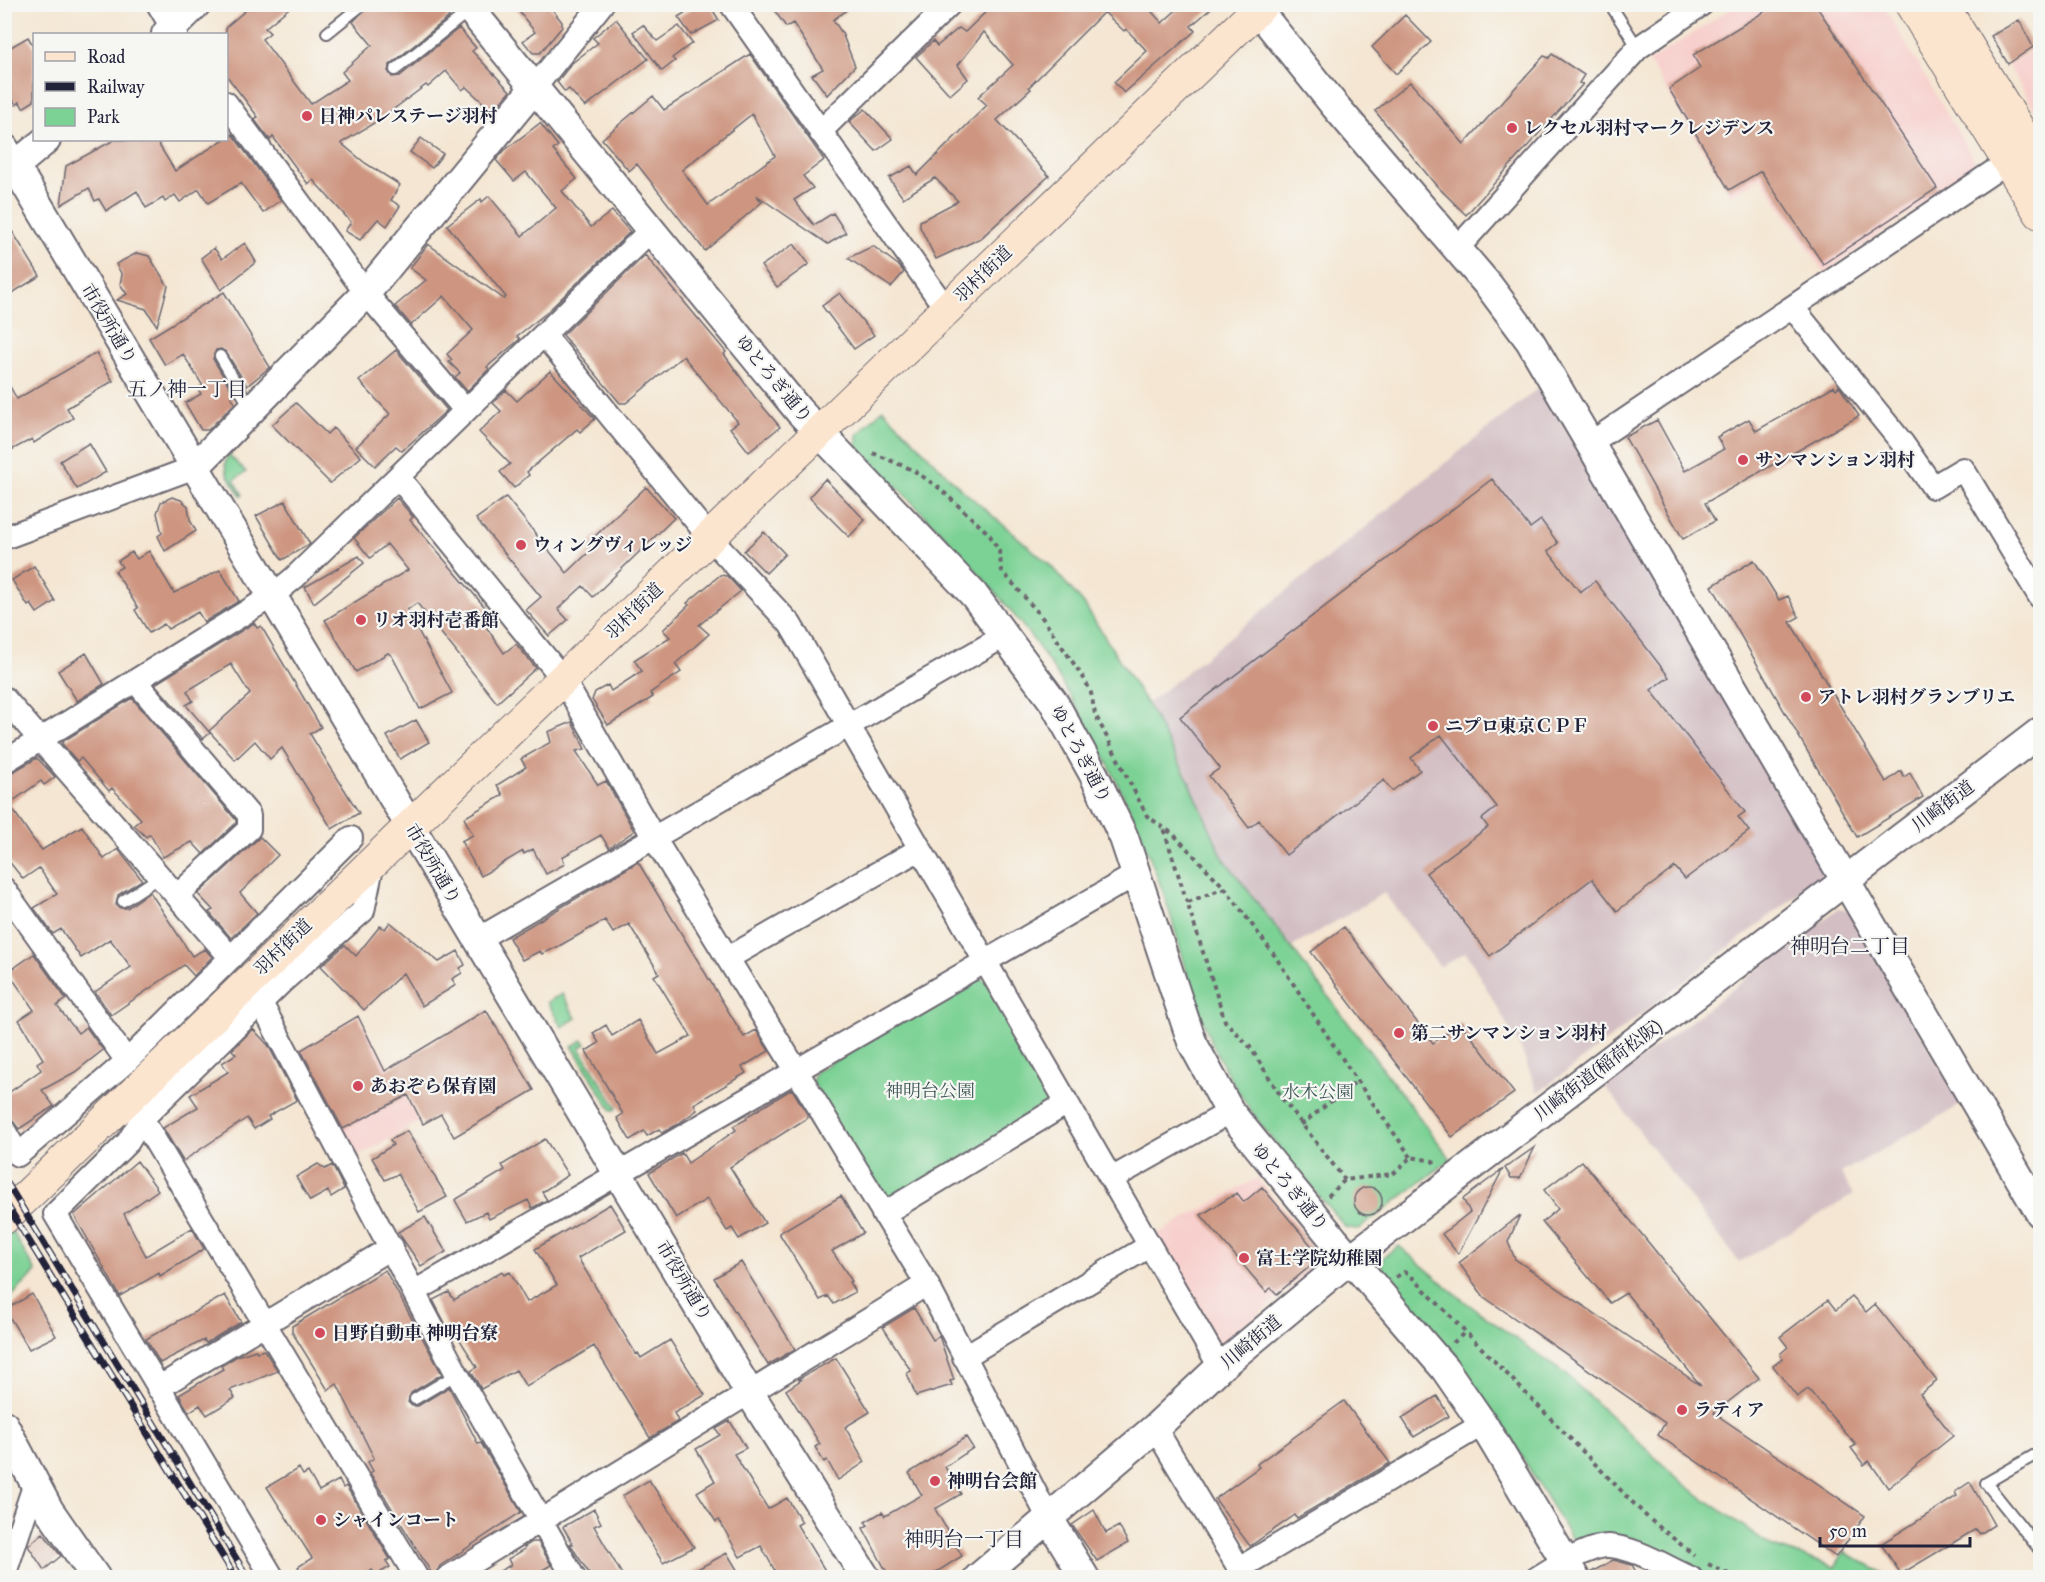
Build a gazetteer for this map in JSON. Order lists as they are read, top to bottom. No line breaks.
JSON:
{"streets":{"main road":["羽村街道"],"street":["市役所通り","ゆとろぎ通り","川崎街道","川崎街道(稲荷松阪)"]},"crossings":[["羽村街道","市役所通り"],["羽村街道","ゆとろぎ通り"],["ゆとろぎ通り","川崎街道"],["ゆとろぎ通り","川崎街道(稲荷松阪)"],["川崎街道","川崎街道(稲荷松阪)"]],"districts":["五ノ神一丁目","神明台二丁目","神明台一丁目"],"parks":["神明台公園","水木公園"],"places":["日神パレステージ羽村","レクセル羽村マークレジデンス","サンマンション羽村","ウィングヴィレッジ","リオ羽村壱番館","アトレ羽村グランブリエ","ニプロ東京ＣＰＦ","第二サンマンション羽村","あおぞら保育園","富士学院幼稚園","日野自動車 神明台寮","ラティア","神明台会館","シャインコート"],"legend":["Road","Railway","Park"],"scale_bar":"50 m"}
